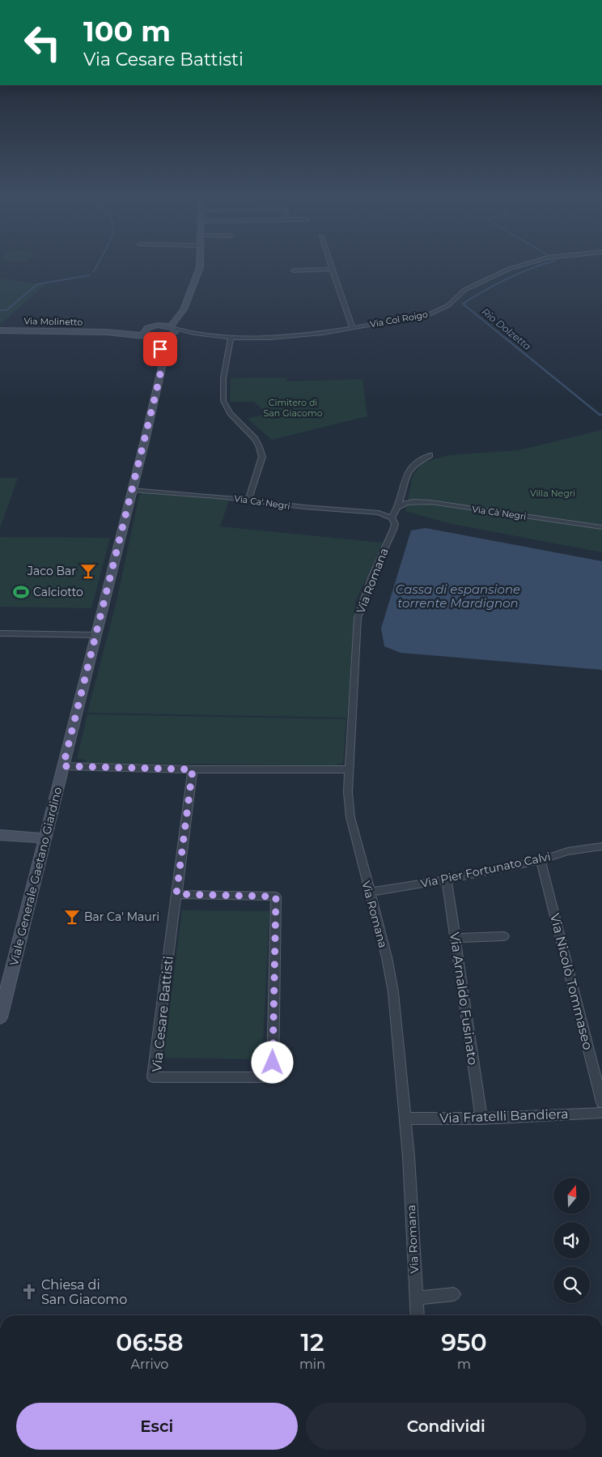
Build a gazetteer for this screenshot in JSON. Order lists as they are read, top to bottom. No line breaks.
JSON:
{"streets":{"main road":["Via Molinetto","Viale Generale Gaetano Giardino"],"street":["Via Col Roigo","Via Ca' Negri","Via Cà Negri","Via Romana","Via Pier Fortunato Calvi","Via Nicolò Tommaseo","Via Arnaldo Fusinato","Via Cesare Battisti","Via Fratelli Bandiera"]},"crossings":[["Via Col Roigo","Viale Generale Gaetano Giardino"],["Via Ca' Negri","Via Romana"],["Via Ca' Negri","Viale Generale Gaetano Giardino"],["Via Romana","Via Pier Fortunato Calvi"],["Via Romana","Via Fratelli Bandiera"],["Via Pier Fortunato Calvi","Via Nicolò Tommaseo"],["Via Pier Fortunato Calvi","Via Arnaldo Fusinato"],["Via Arnaldo Fusinato","Via Fratelli Bandiera"]],"water":["Rio Dolzetta","Cassa di espansione torrente Mardignon"],"parks":["Cimitero di San Giacomo","Villa Negri"],"places":{"bar":["Jaco Bar","Bar Ca' Mauri"],"sports":["Calciotto"],"church":["Chiesa di San Giacomo"]},"north":"top","page":{"turn":["100 m","Via Cesare Battisti"],"eta":["06:58","Arrivo","12","min","950","m"],"buttons":["Esci","Condividi"]}}
